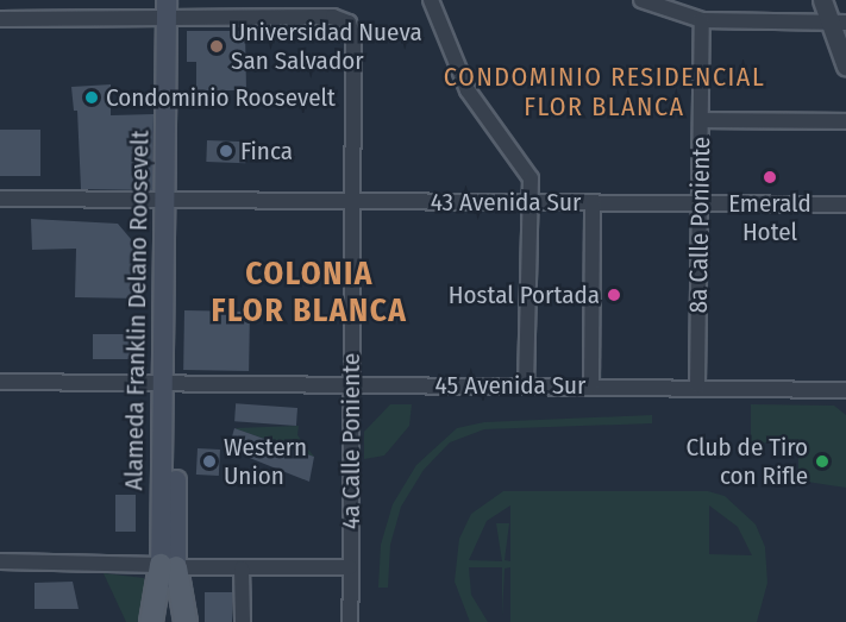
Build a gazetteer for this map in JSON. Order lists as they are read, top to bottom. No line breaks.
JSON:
{"streets":{"main road":["Alameda Franklin Delano Roosevelt"],"street":["43 Avenida Sur","8a Calle Poniente","45 Avenida Sur","4a Calle Poniente"]},"crossings":[["43 Avenida Sur","8a Calle Poniente"],["43 Avenida Sur","Alameda Franklin Delano Roosevelt"],["43 Avenida Sur","4a Calle Poniente"],["8a Calle Poniente","45 Avenida Sur"],["Alameda Franklin Delano Roosevelt","45 Avenida Sur"],["Alameda Franklin Delano Roosevelt","4a Calle Poniente"],["45 Avenida Sur","4a Calle Poniente"]],"districts":["CONDOMINIO RESIDENCIAL FLOR BLANCA","COLONIA FLOR BLANCA"],"places":["Universidad Nueva San Salvador","Condominio Roosevelt","Finca","Emerald Hotel","Hostal Portada","Western Union","Club de Tiro con Rifle"]}
